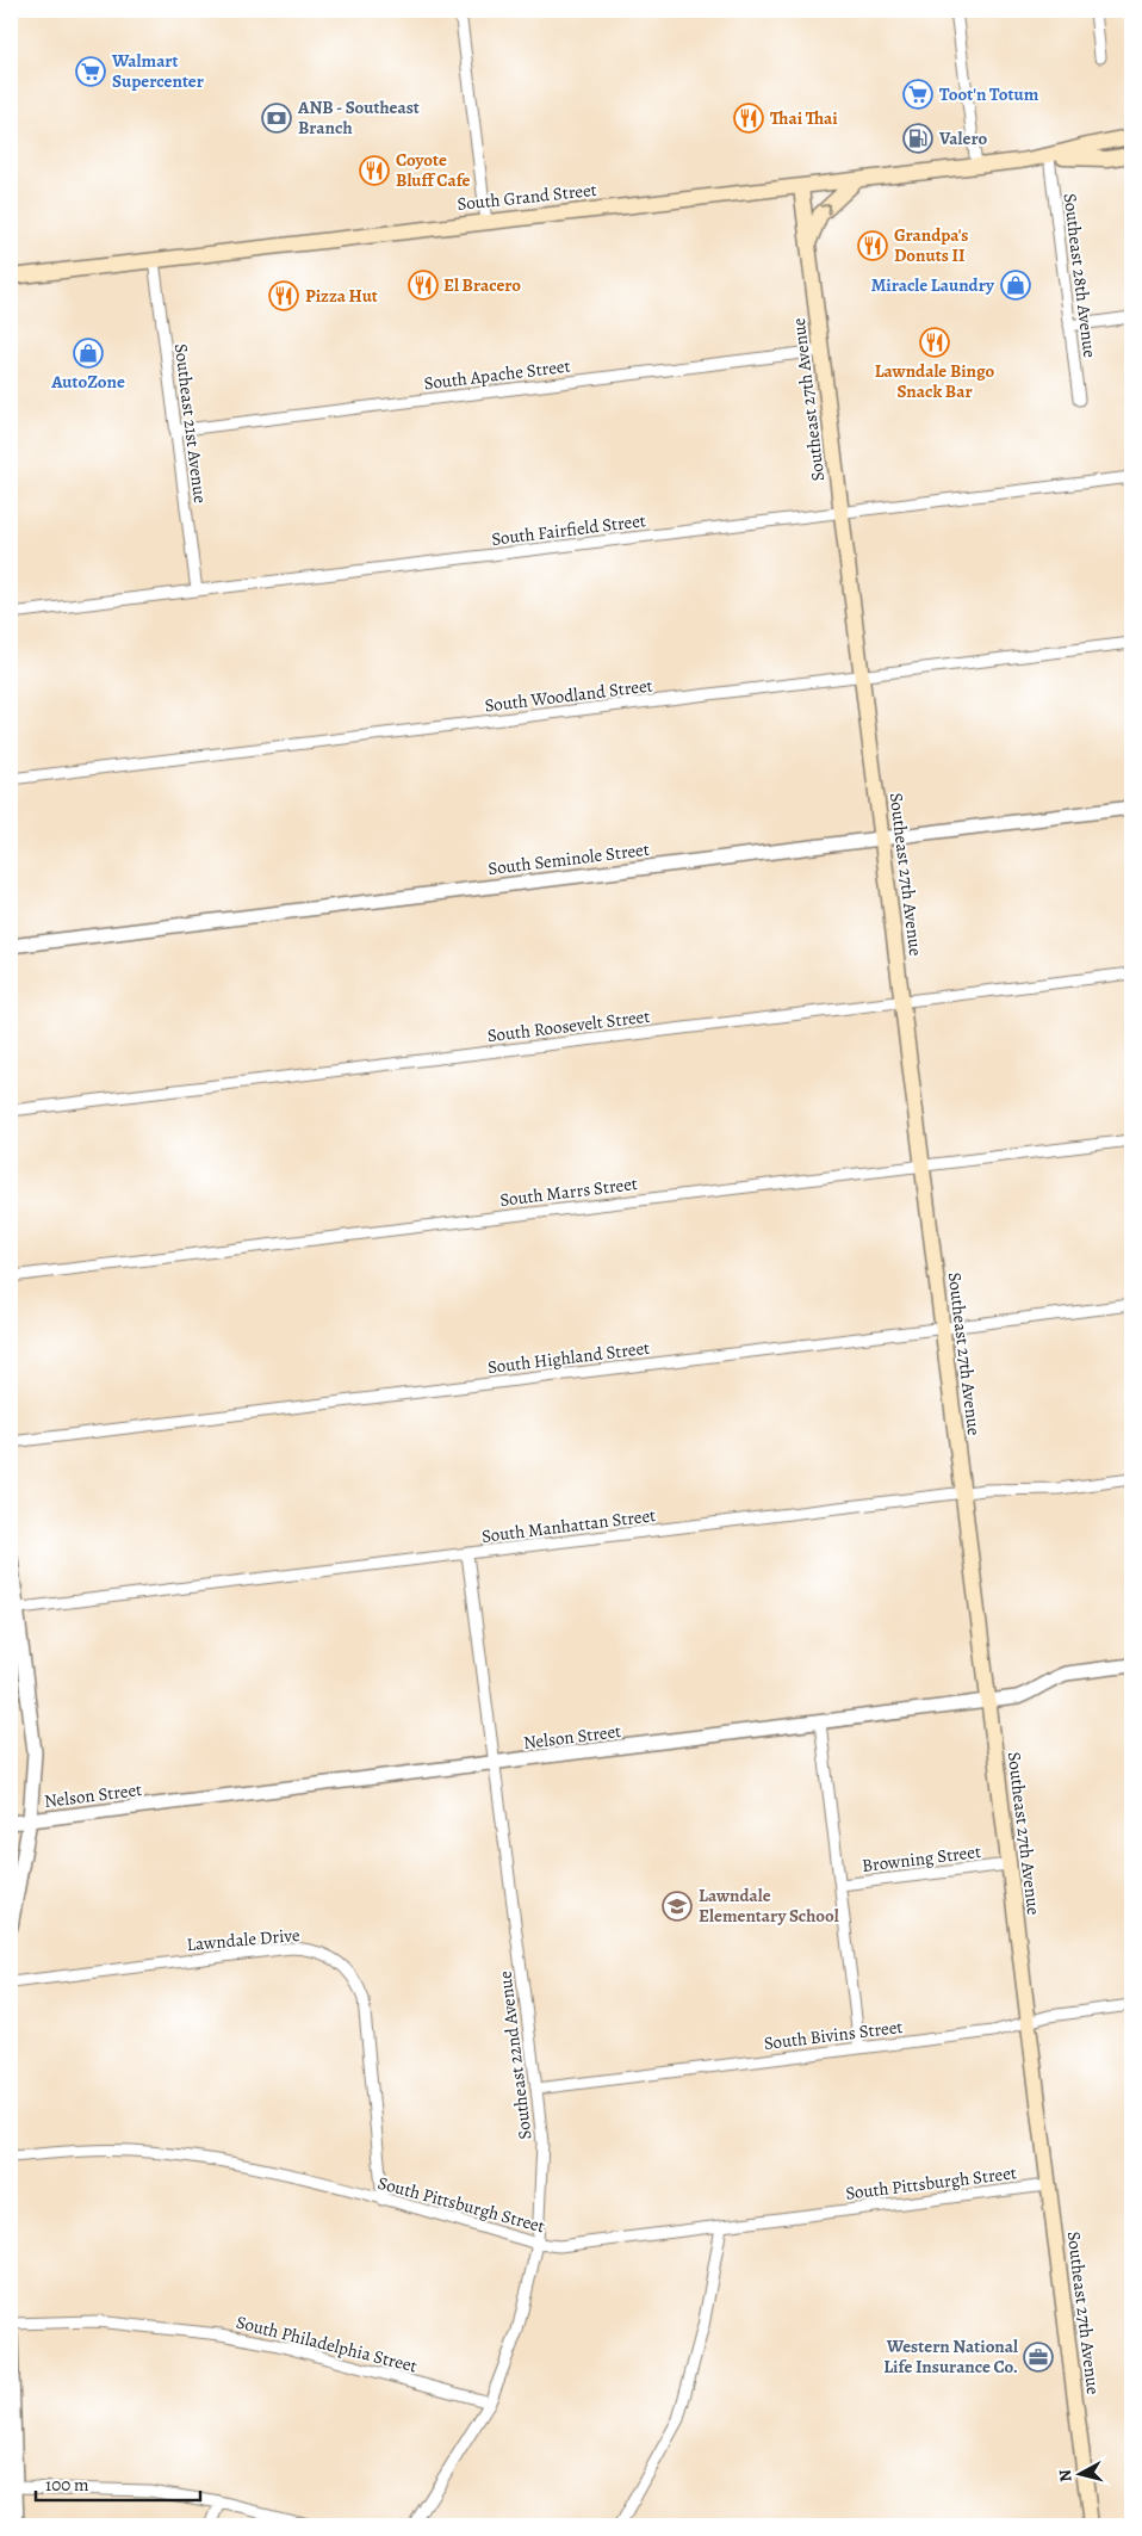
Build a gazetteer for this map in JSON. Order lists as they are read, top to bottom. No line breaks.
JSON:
{"streets":{"main road":["South Grand Street","Southeast 27th Avenue"],"street":["Southeast 28th Avenue","South Apache Street","Southeast 21st Avenue","South Fairfield Street","South Woodland Street","South Seminole Street","South Roosevelt Street","South Marrs Street","South Highland Street","South Manhattan Street","Nelson Street","Browning Street","Lawndale Drive","South Bivins Street","Southeast 22nd Avenue","South Pittsburgh Street","South Philadelphia Street"]},"crossings":[["South Grand Street","Southeast 28th Avenue"],["South Grand Street","Southeast 27th Avenue"],["South Grand Street","Southeast 21st Avenue"],["South Apache Street","Southeast 27th Avenue"],["South Apache Street","Southeast 21st Avenue"],["Southeast 27th Avenue","South Fairfield Street"],["Southeast 27th Avenue","South Woodland Street"],["Southeast 27th Avenue","South Seminole Street"],["Southeast 27th Avenue","South Roosevelt Street"],["Southeast 27th Avenue","South Marrs Street"],["Southeast 27th Avenue","South Highland Street"],["Southeast 27th Avenue","South Manhattan Street"],["Southeast 27th Avenue","Nelson Street"],["Southeast 27th Avenue","Browning Street"],["Southeast 27th Avenue","South Bivins Street"],["Southeast 27th Avenue","South Pittsburgh Street"],["Southeast 21st Avenue","South Fairfield Street"],["South Manhattan Street","Southeast 22nd Avenue"],["Nelson Street","Southeast 22nd Avenue"],["Lawndale Drive","South Pittsburgh Street"],["South Bivins Street","Southeast 22nd Avenue"],["Southeast 22nd Avenue","South Pittsburgh Street"],["Southeast 22nd Avenue","South Philadelphia Street"]],"places":{"supermarket":["Walmart Supercenter","Toot'n Totum"],"bank":["ANB - Southeast Branch"],"restaurant":["Thai Thai","Coyote Bluff Cafe","Grandpa's Donuts II","El Bracero","Pizza Hut","Lawndale Bingo Snack Bar"],"fuel station":["Valero"],"shop":["Miracle Laundry","AutoZone"],"school or university":["Lawndale Elementary School"],"office":["Western National Life Insurance Co."]},"scale_bar":"100 m","north":"left"}
